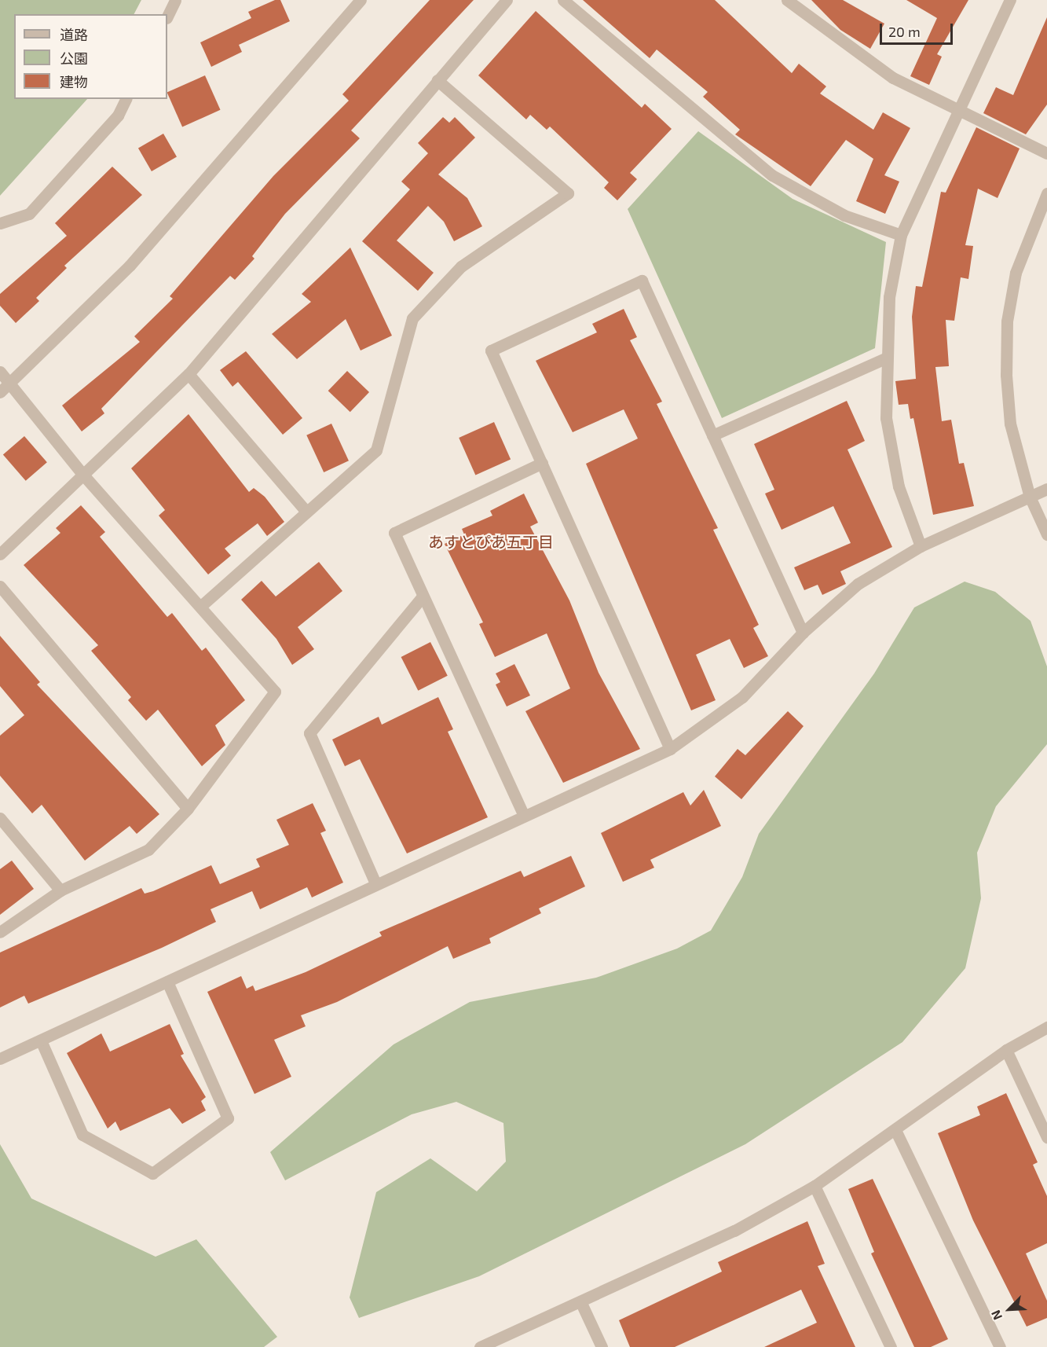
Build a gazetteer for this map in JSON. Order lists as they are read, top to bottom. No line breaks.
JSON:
{"districts":["あすとぴあ五丁目"],"legend":["道路","公園","建物"],"scale_bar":"20 m","north":"bottom left"}
